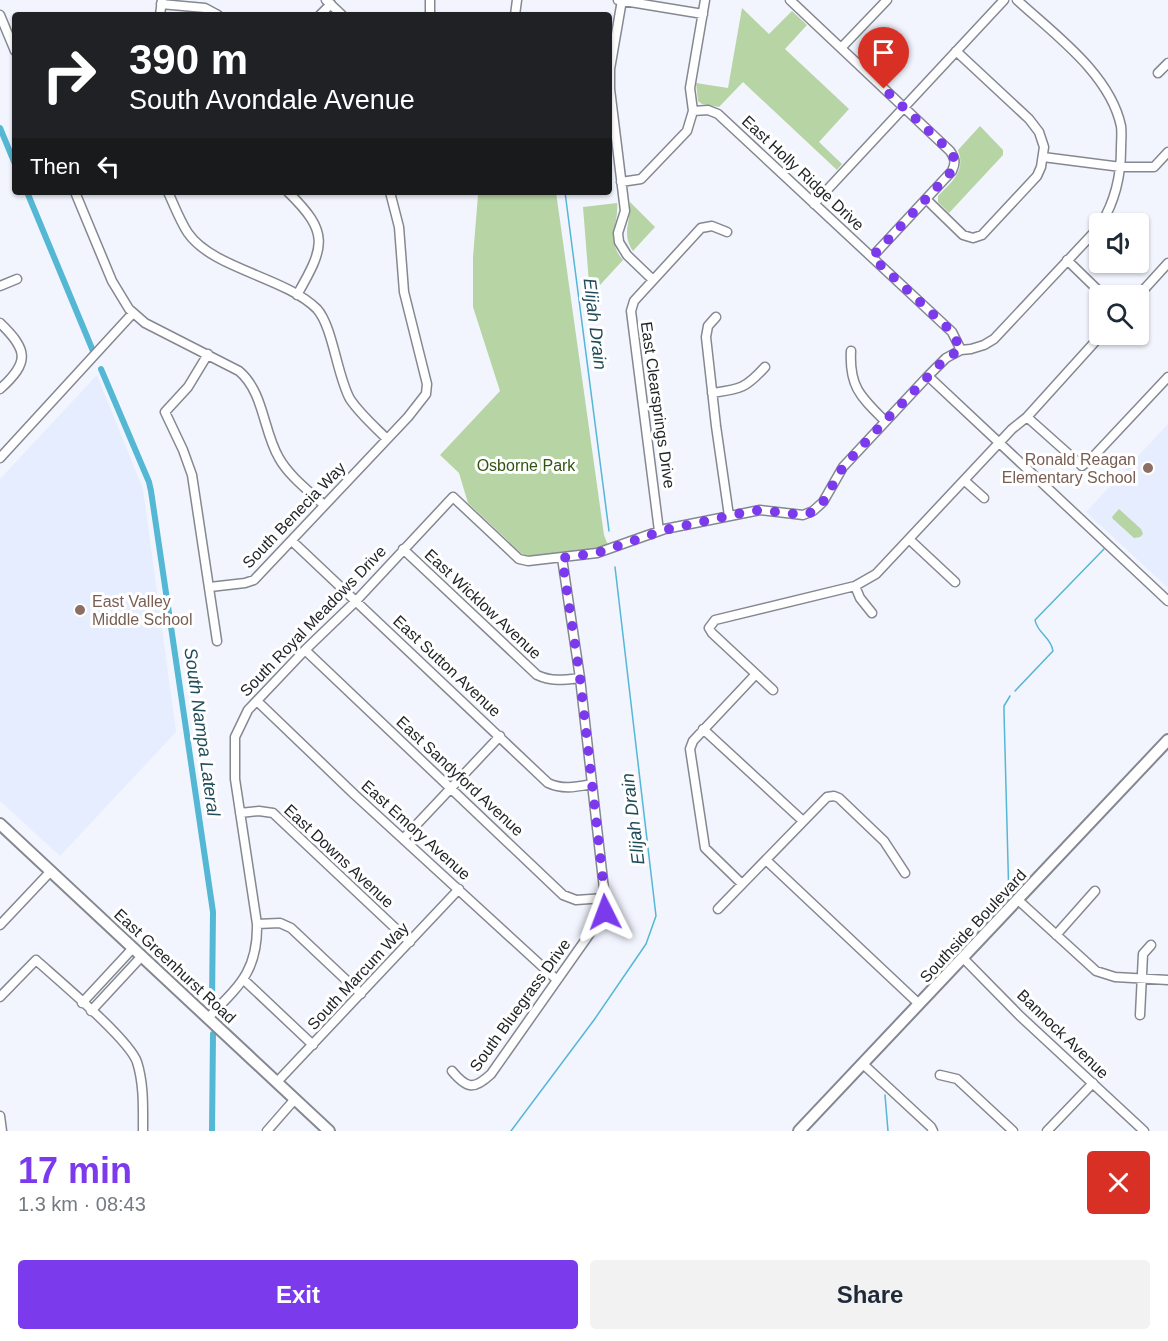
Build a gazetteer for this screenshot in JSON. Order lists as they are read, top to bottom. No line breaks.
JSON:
{"streets":{"main road":["Southside Boulevard","East Greenhurst Road"],"street":["East Holly Ridge Drive","East Clearsprings Drive","South Benecia Way","East Wicklow Avenue","South Royal Meadows Drive","East Sutton Avenue","East Sandyford Avenue","East Emory Avenue","East Downs Avenue","South Marcum Way","South Bluegrass Drive","Bannock Avenue"]},"crossings":[["South Benecia Way","East Sutton Avenue"],["East Wicklow Avenue","South Royal Meadows Drive"],["East Wicklow Avenue","South Bluegrass Drive"],["South Royal Meadows Drive","East Sutton Avenue"],["South Royal Meadows Drive","East Sandyford Avenue"],["South Royal Meadows Drive","East Emory Avenue"],["South Royal Meadows Drive","East Downs Avenue"],["South Royal Meadows Drive","East Greenhurst Road"],["South Royal Meadows Drive","South Bluegrass Drive"],["East Sutton Avenue","South Bluegrass Drive"],["East Sandyford Avenue","South Bluegrass Drive"],["East Emory Avenue","South Marcum Way"],["East Emory Avenue","South Bluegrass Drive"],["East Downs Avenue","South Marcum Way"],["Southside Boulevard","Bannock Avenue"],["East Greenhurst Road","South Marcum Way"]],"water":["Elijah Drain","South Nampa Lateral"],"parks":["Osborne Park"],"places":["Ronald Reagan Elementary School","East Valley Middle School"],"page":{"turn":["390 m","South Avondale Avenue"],"then":"Then","heading":["17 min","1.3 km · 08:43"],"buttons":["Exit","Share"]}}
